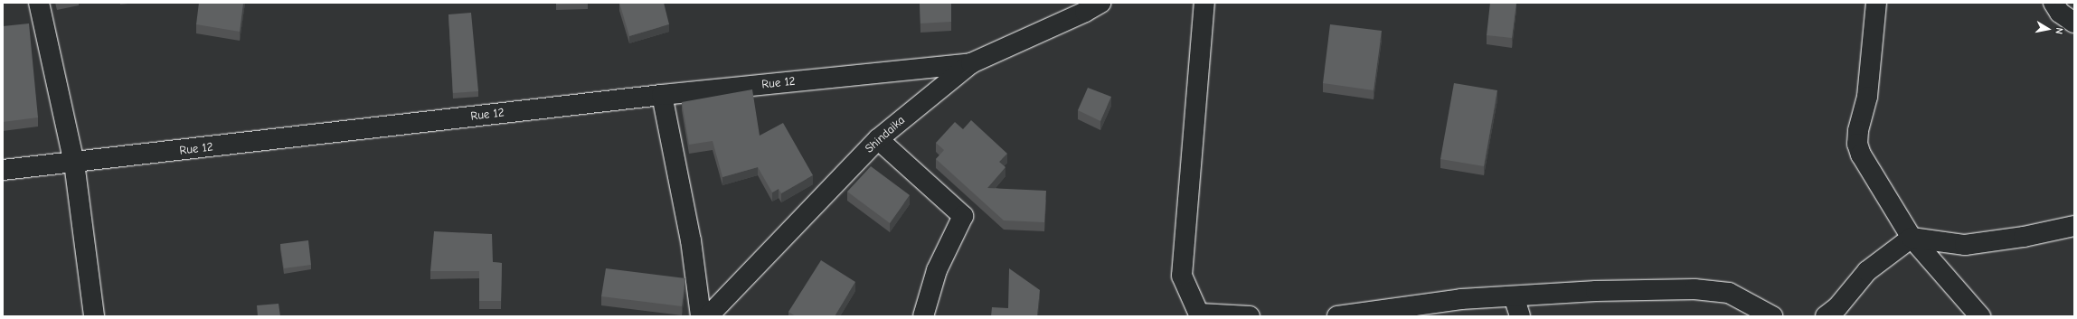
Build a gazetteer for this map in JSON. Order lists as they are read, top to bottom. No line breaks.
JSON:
{"streets":{"street":["Rue 12","Shindaika"]},"crossings":[["Rue 12","Shindaika"]],"north":"right"}
